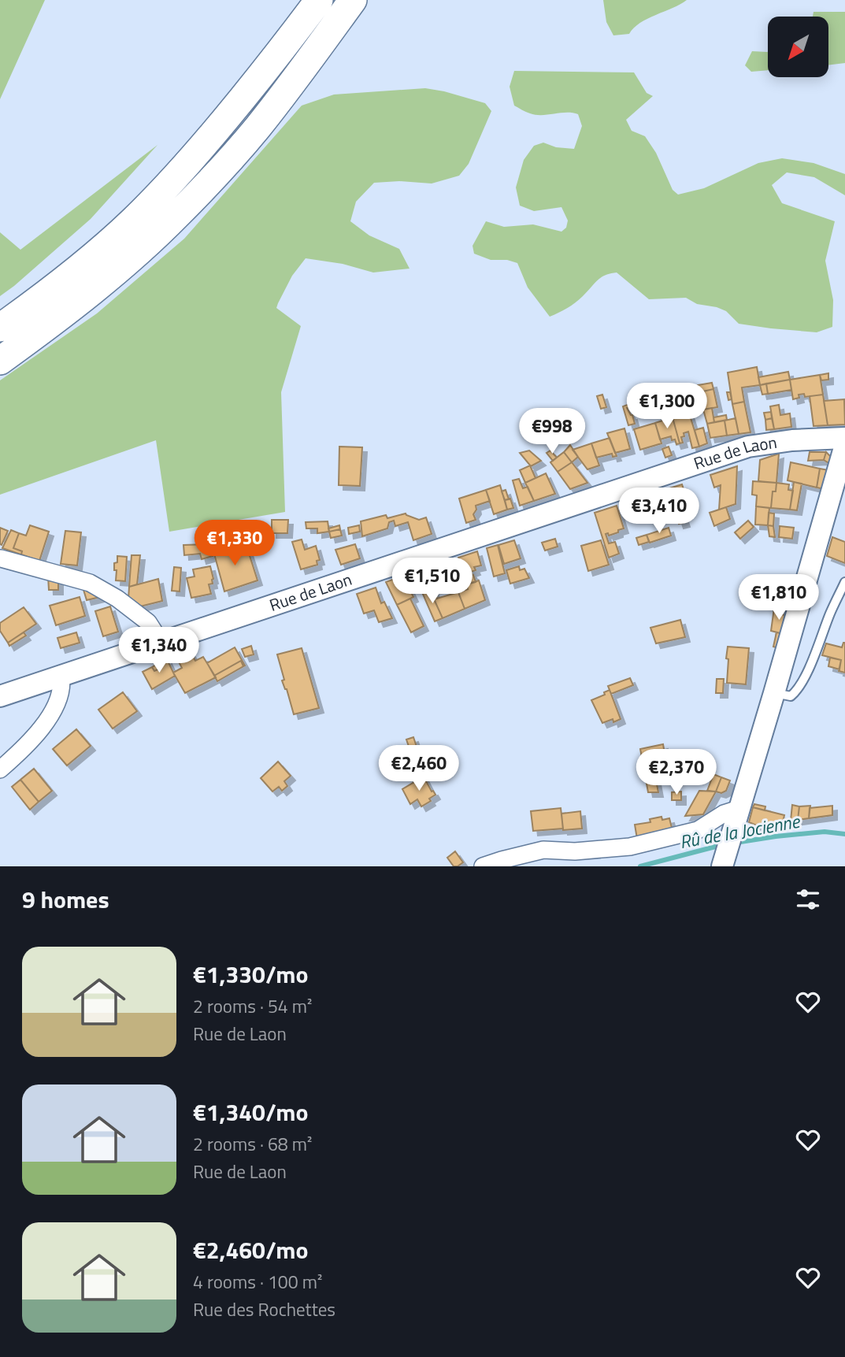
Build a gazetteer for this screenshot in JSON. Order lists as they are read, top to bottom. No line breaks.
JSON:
{"streets":{"street":["Rue de Laon"]},"water":["Rû de la Jocienne"],"north":"bottom left","page":{"price":["€1,300","€998","€3,410","€1,330","€1,510","€1,810","€1,340","€2,460","€2,370"],"heading":"9 homes","list":[{"name":"€1,330/mo","note":"2 rooms · 54 m² · Rue de Laon"},{"name":"€1,340/mo","note":"2 rooms · 68 m² · Rue de Laon"},{"name":"€2,460/mo","note":"4 rooms · 100 m² · Rue des Rochettes"}]}}
